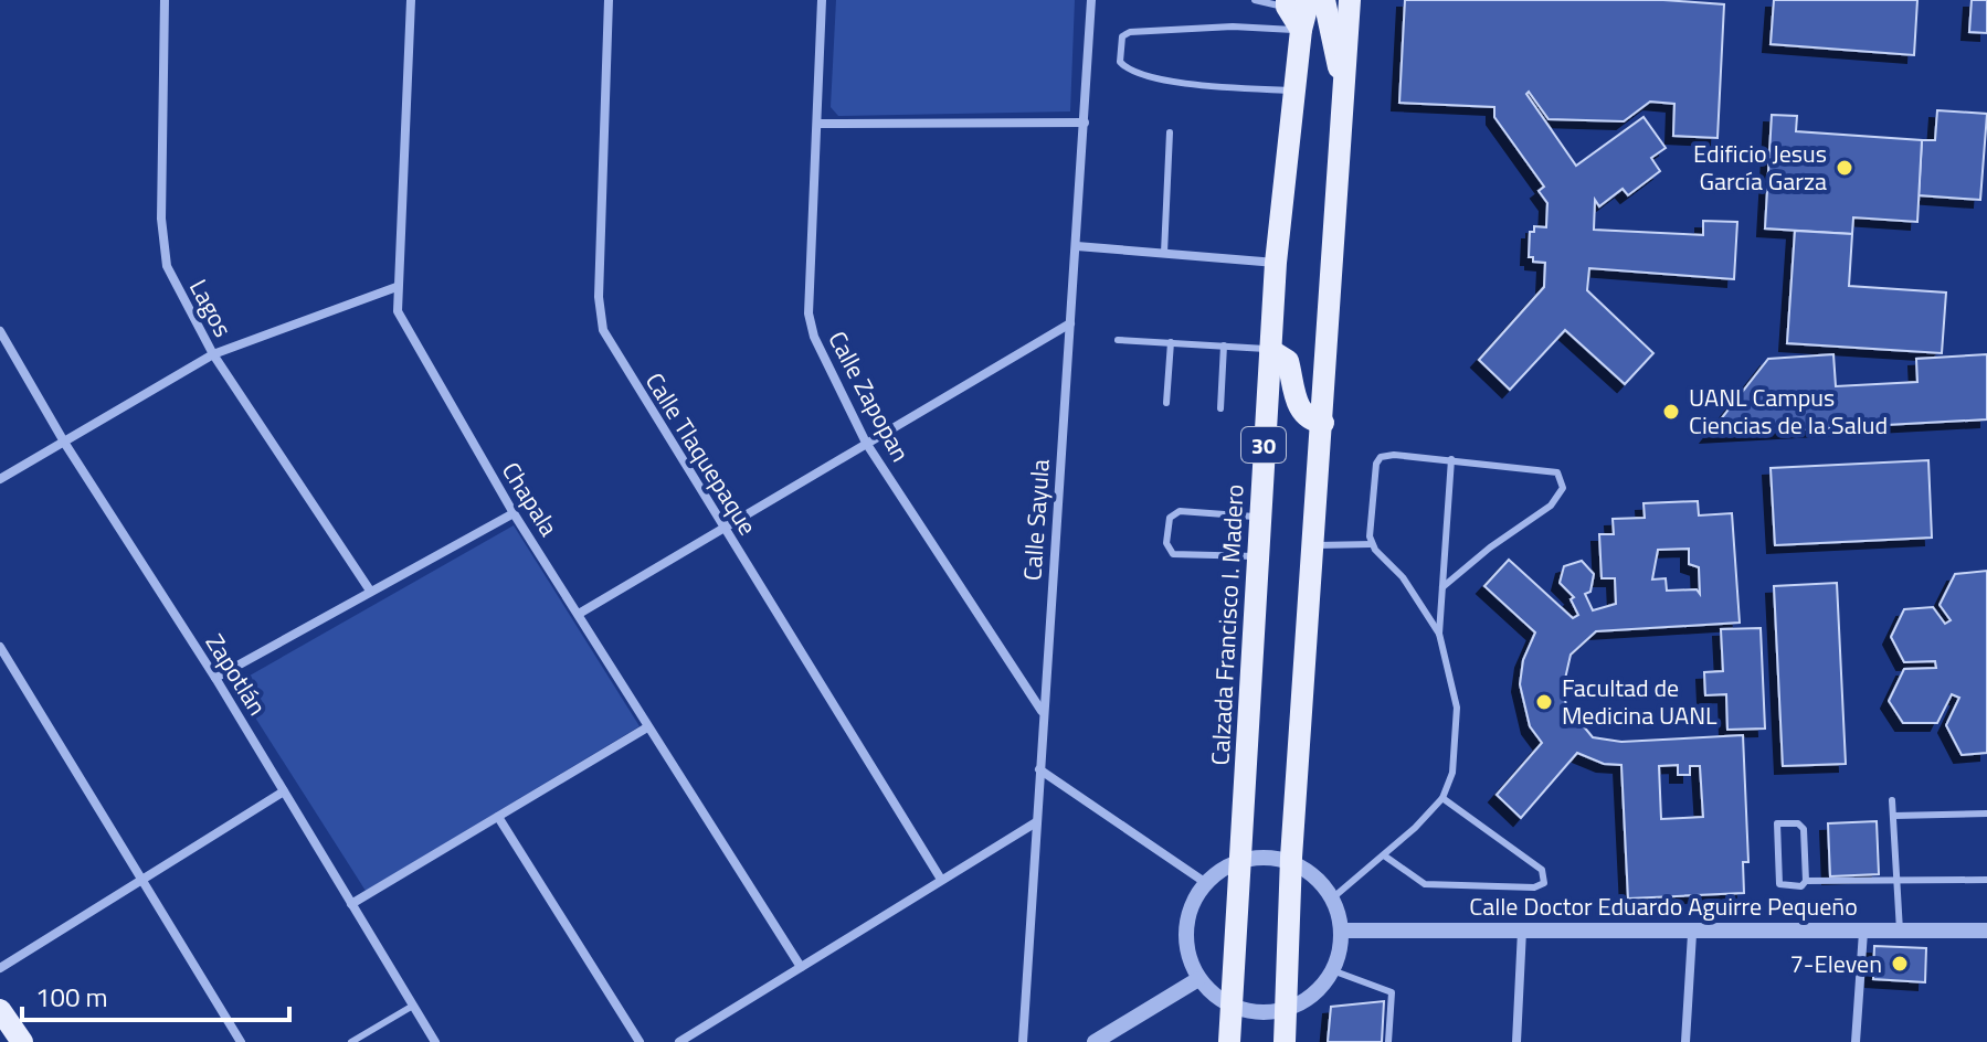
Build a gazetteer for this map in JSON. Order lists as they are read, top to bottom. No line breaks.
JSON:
{"streets":{"main road":["30","Calzada Francisco I. Madero"],"street":["Lagos","Calle Zapopan","Calle Tlaquepaque","Chapala","Calle Sayula","Zapotlán","Calle Doctor Eduardo Aguirre Pequeño"]},"crossings":[["Calle Zapopan","Calle Sayula"]],"places":["Edificio Jesus García Garza","UANL Campus Ciencias de la Salud","Facultad de Medicina UANL","7-Eleven"],"scale_bar":"100 m"}
